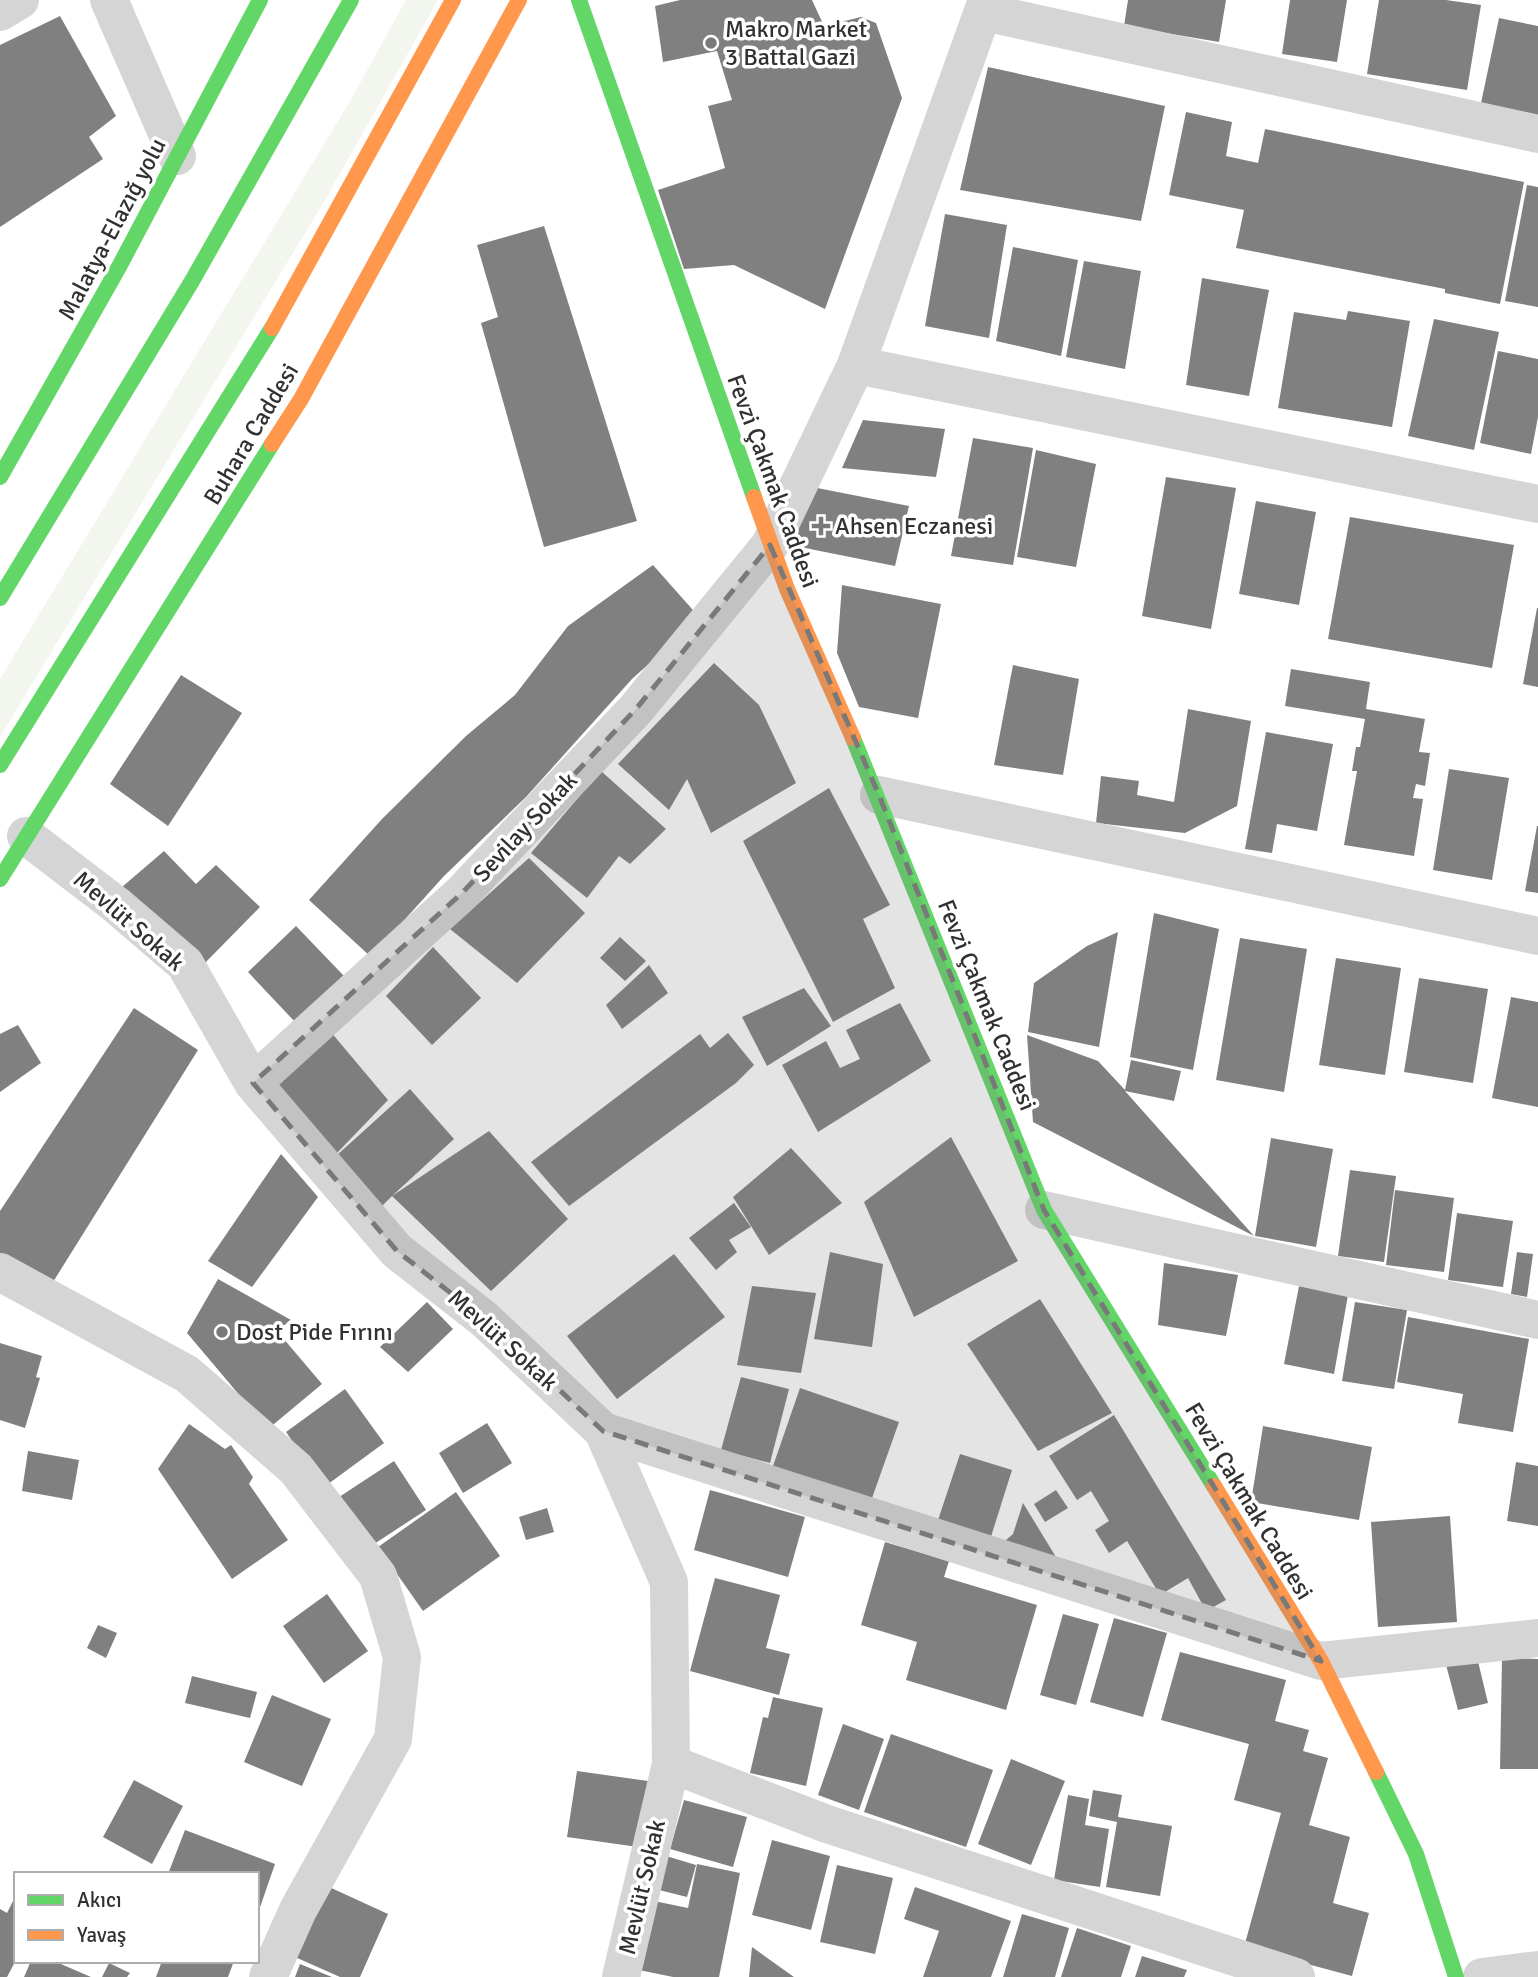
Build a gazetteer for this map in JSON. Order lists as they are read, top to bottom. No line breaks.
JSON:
{"streets":{"main road":["Malatya-Elazığ yolu","Buhara Caddesi","Fevzi Çakmak Caddesi"],"street":["Sevilay Sokak","Mevlüt Sokak"]},"crossings":[["Buhara Caddesi","Mevlüt Sokak"],["Fevzi Çakmak Caddesi","Sevilay Sokak"],["Sevilay Sokak","Mevlüt Sokak"]],"places":{"other":["Makro Market 3 Battal Gazi","Dost Pide Fırını"],"health":["Ahsen Eczanesi"]},"legend":["Akıcı","Yavaş"]}
